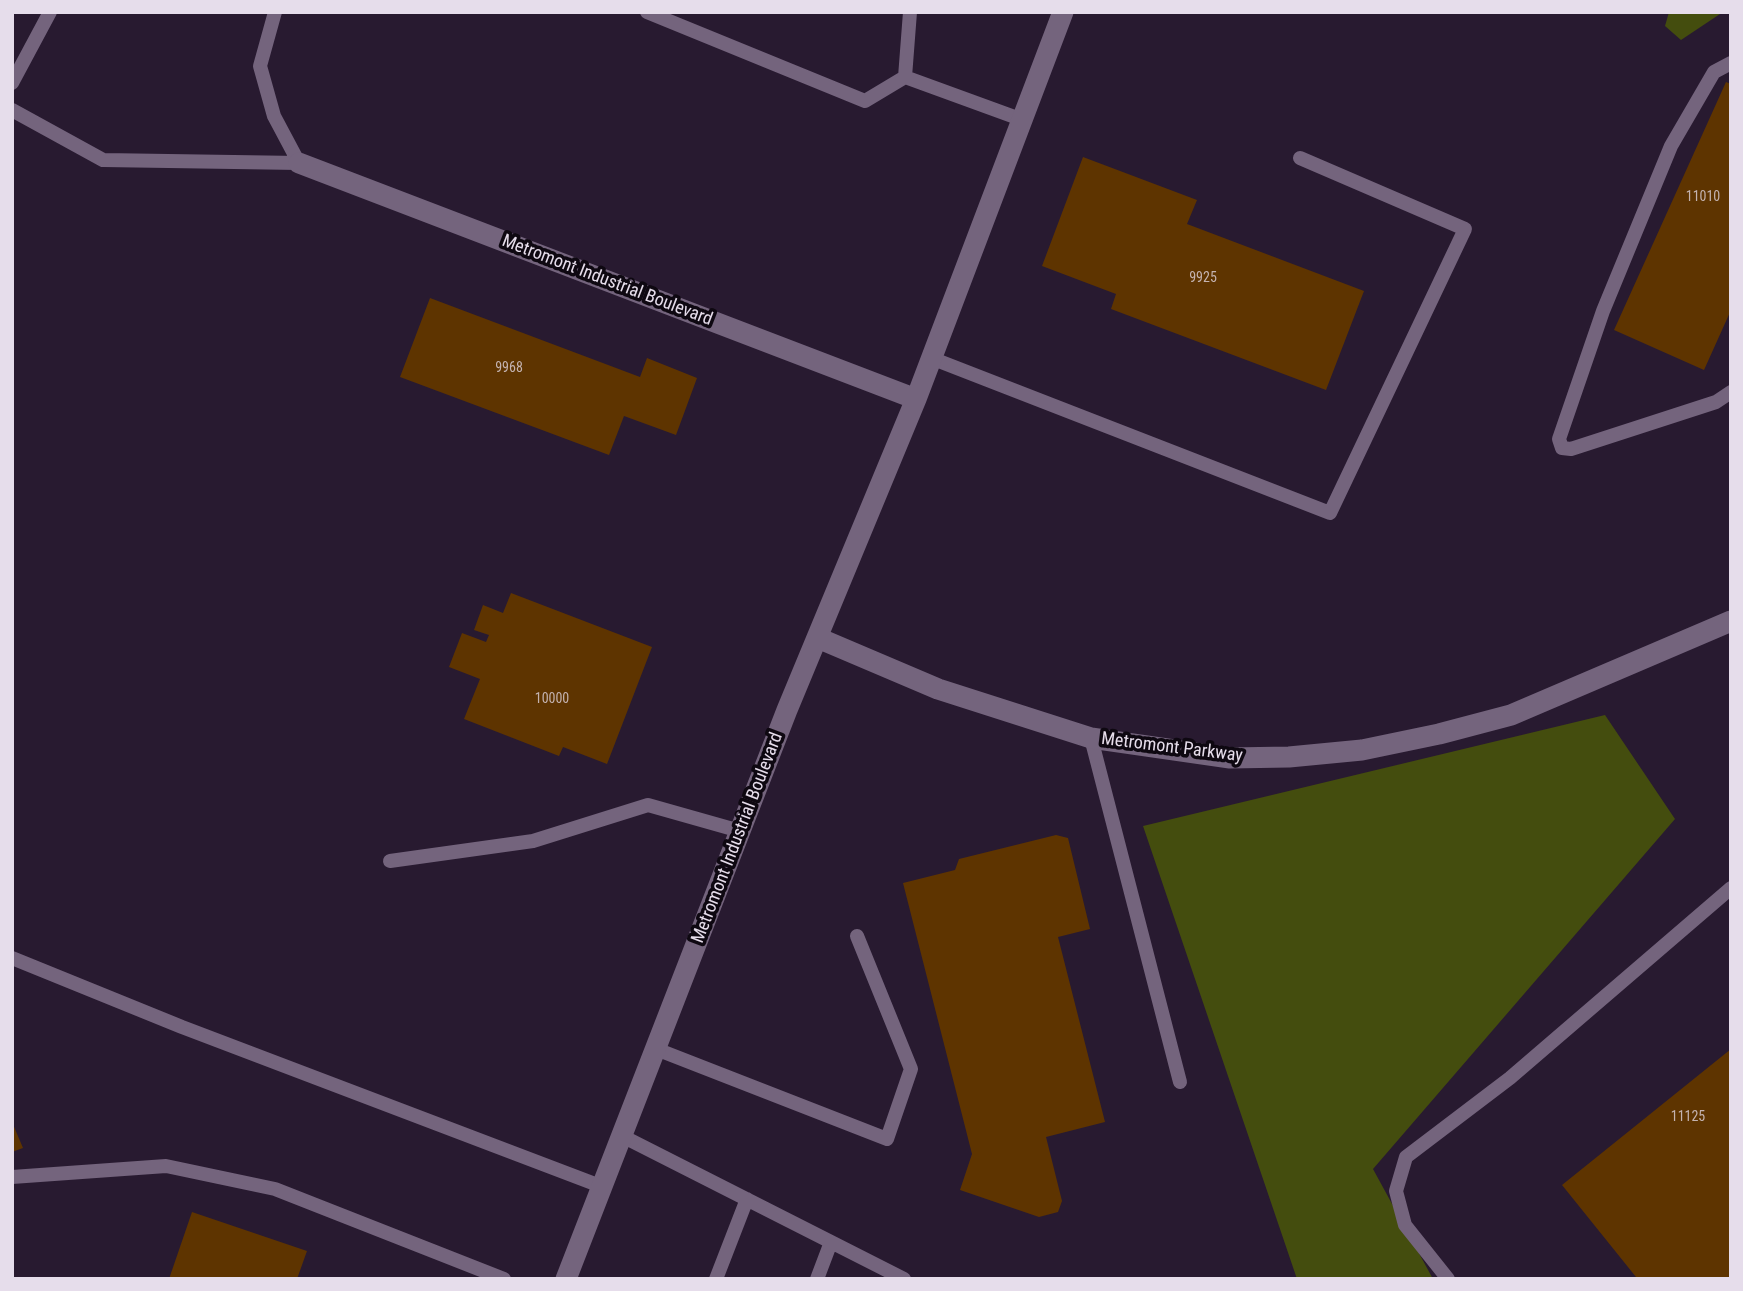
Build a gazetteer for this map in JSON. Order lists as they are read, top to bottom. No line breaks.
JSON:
{"streets":{"street":["Metromont Industrial Boulevard","Metromont Parkway"]},"crossings":[["Metromont Industrial Boulevard","Metromont Parkway"]],"house_numbers":["11010","9925","9968","10000","11125"]}
